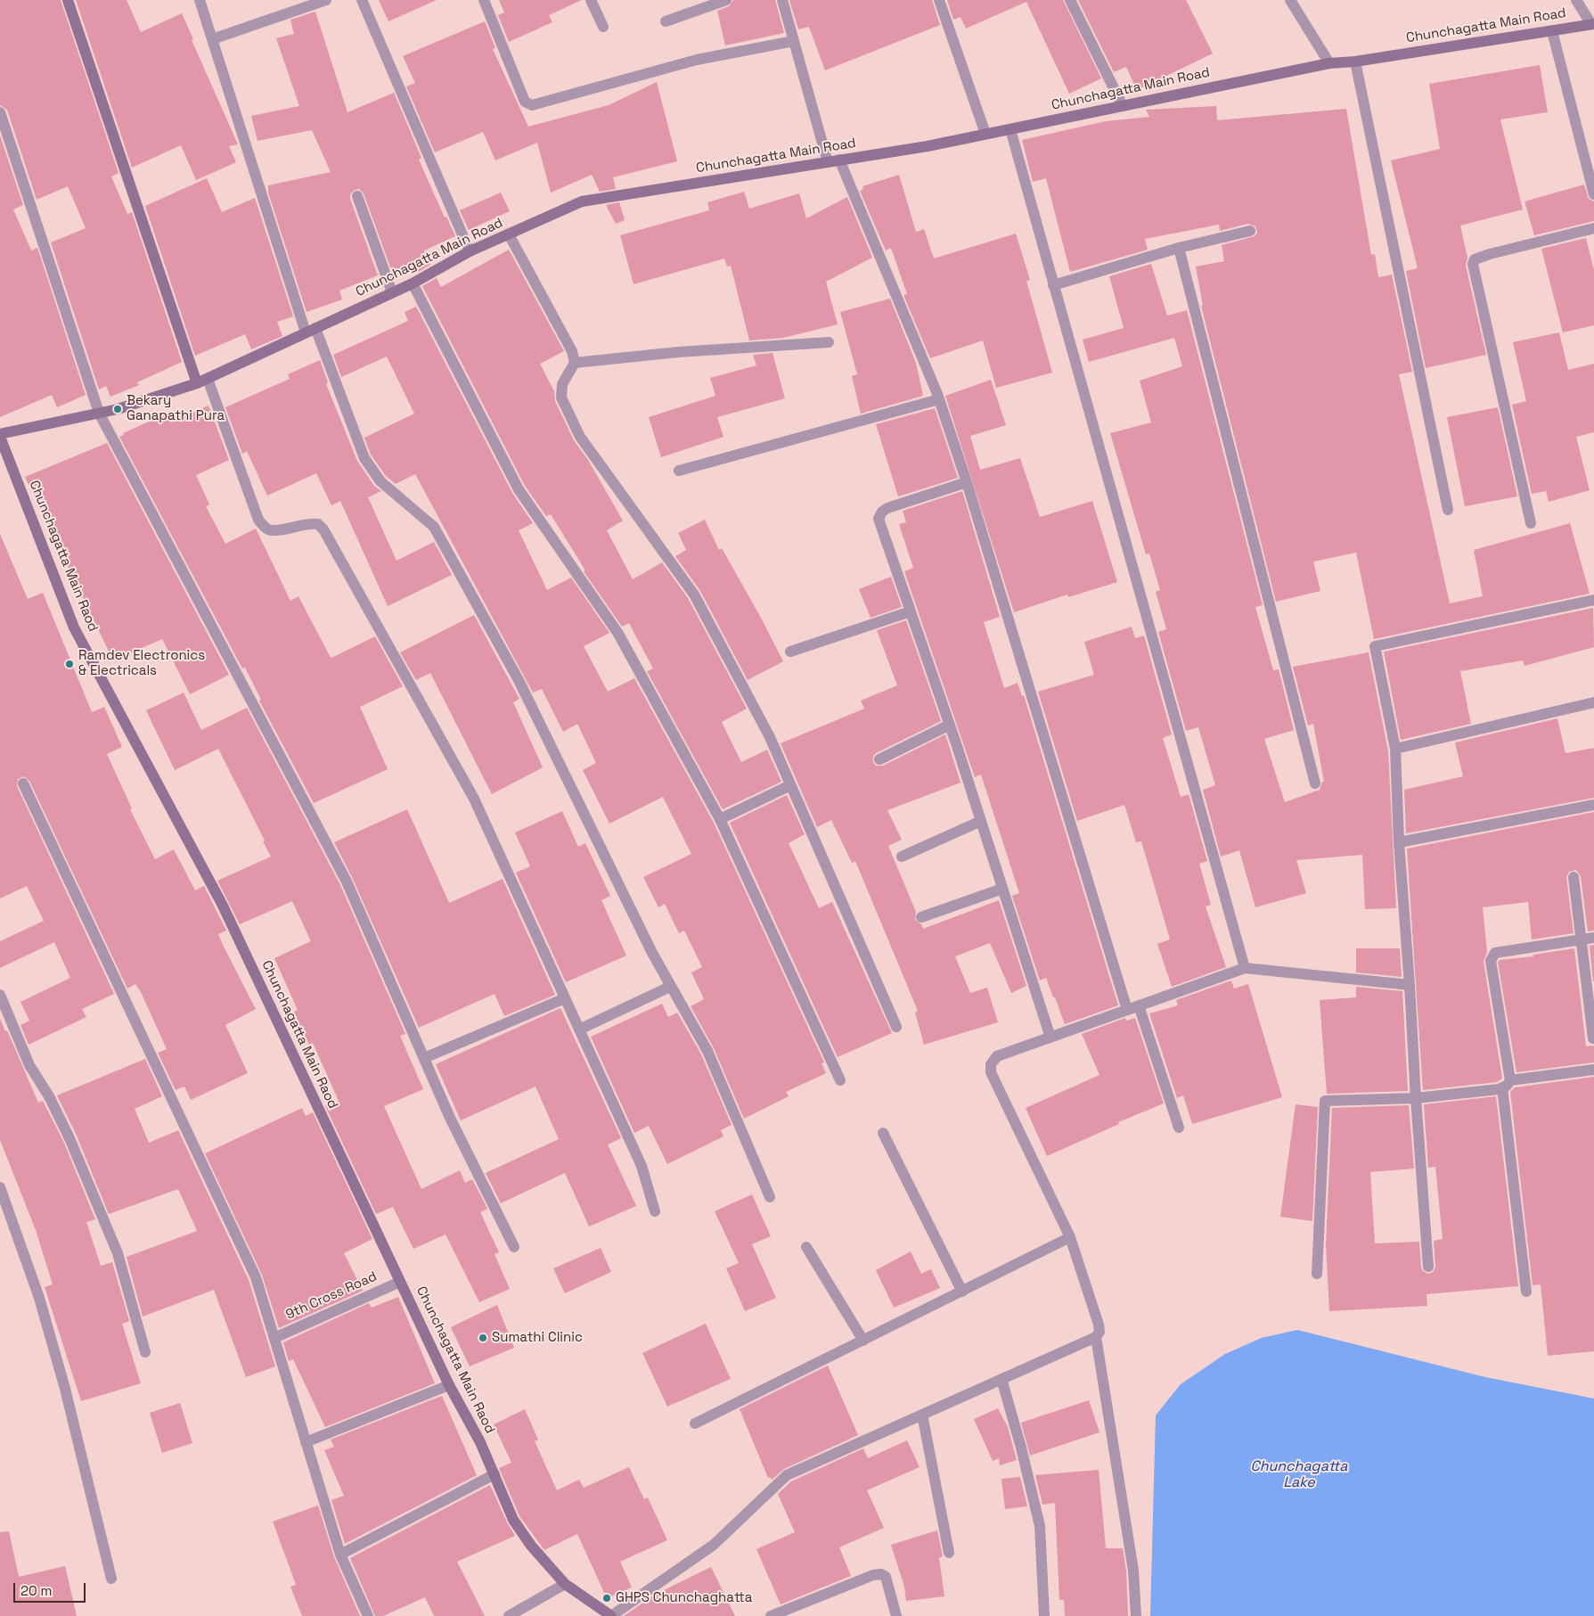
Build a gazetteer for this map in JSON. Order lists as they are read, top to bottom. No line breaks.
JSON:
{"streets":{"street":["Chunchagatta Main Road","Chunchagatta Main Raod","9th Cross Road"]},"crossings":[["Chunchagatta Main Road","Chunchagatta Main Raod"],["Chunchagatta Main Raod","9th Cross Road"]],"water":["Chunchagatta Lake"],"places":["Bekary Ganapathi Pura","Ramdev Electronics & Electricals","Sumathi Clinic","GHPS Chunchaghatta"],"scale_bar":"20 m"}
